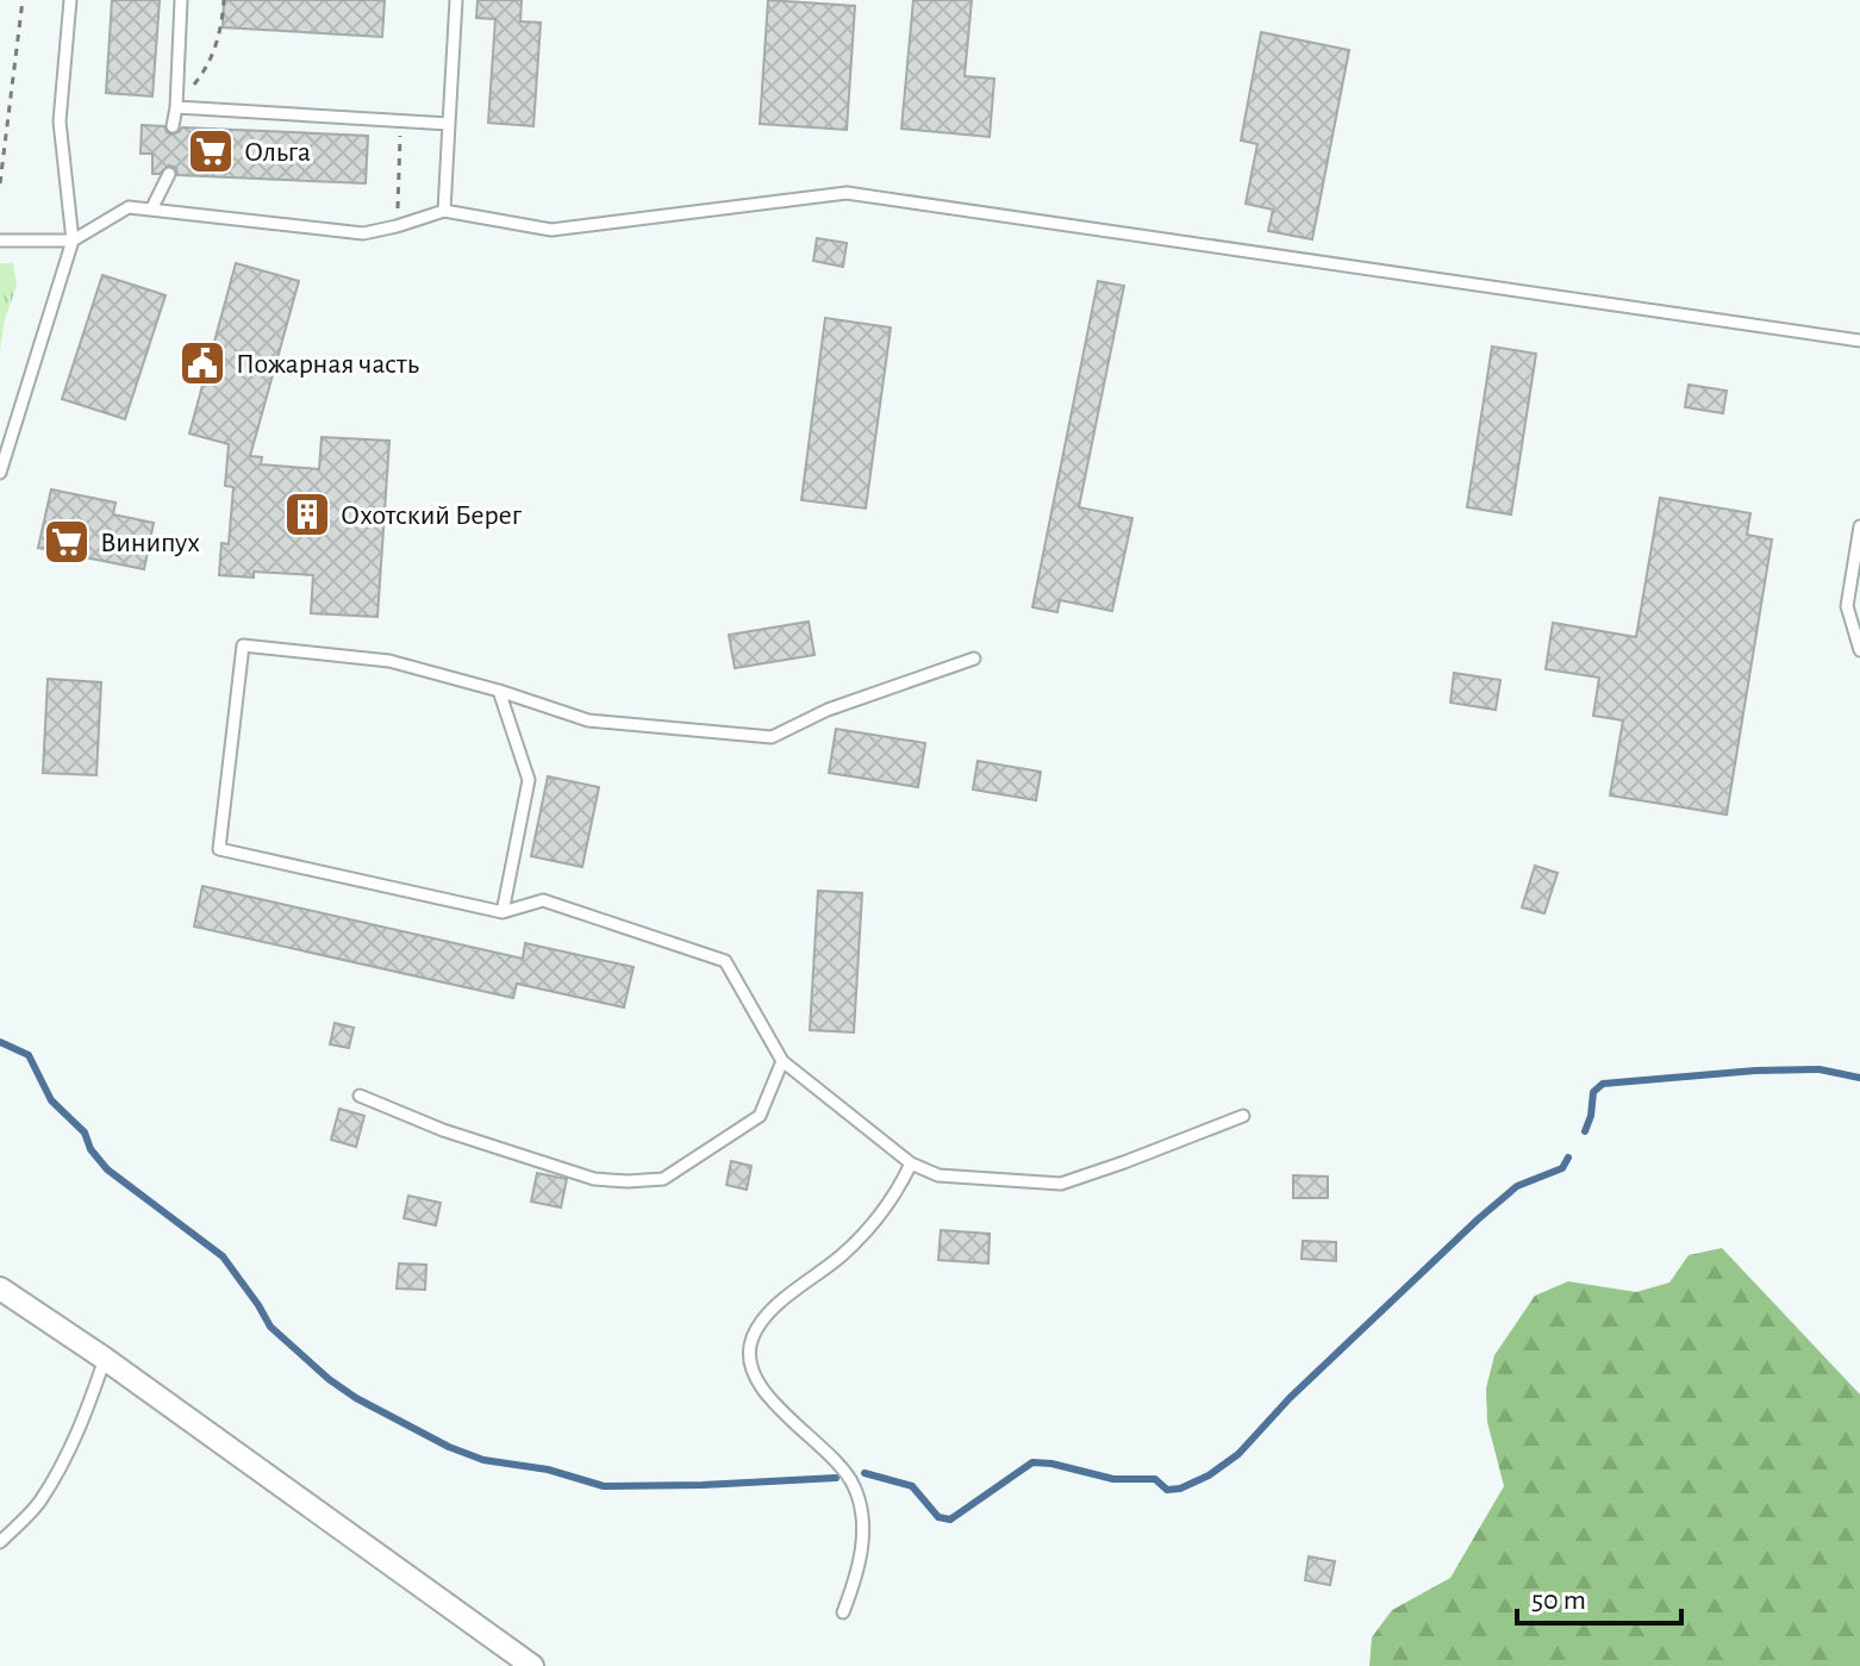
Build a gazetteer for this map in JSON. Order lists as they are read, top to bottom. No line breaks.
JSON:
{"places":{"supermarket":["Ольга","Винипух"],"public building":["Пожарная часть"],"building":["Охотский Берег"]},"scale_bar":"50 m"}
